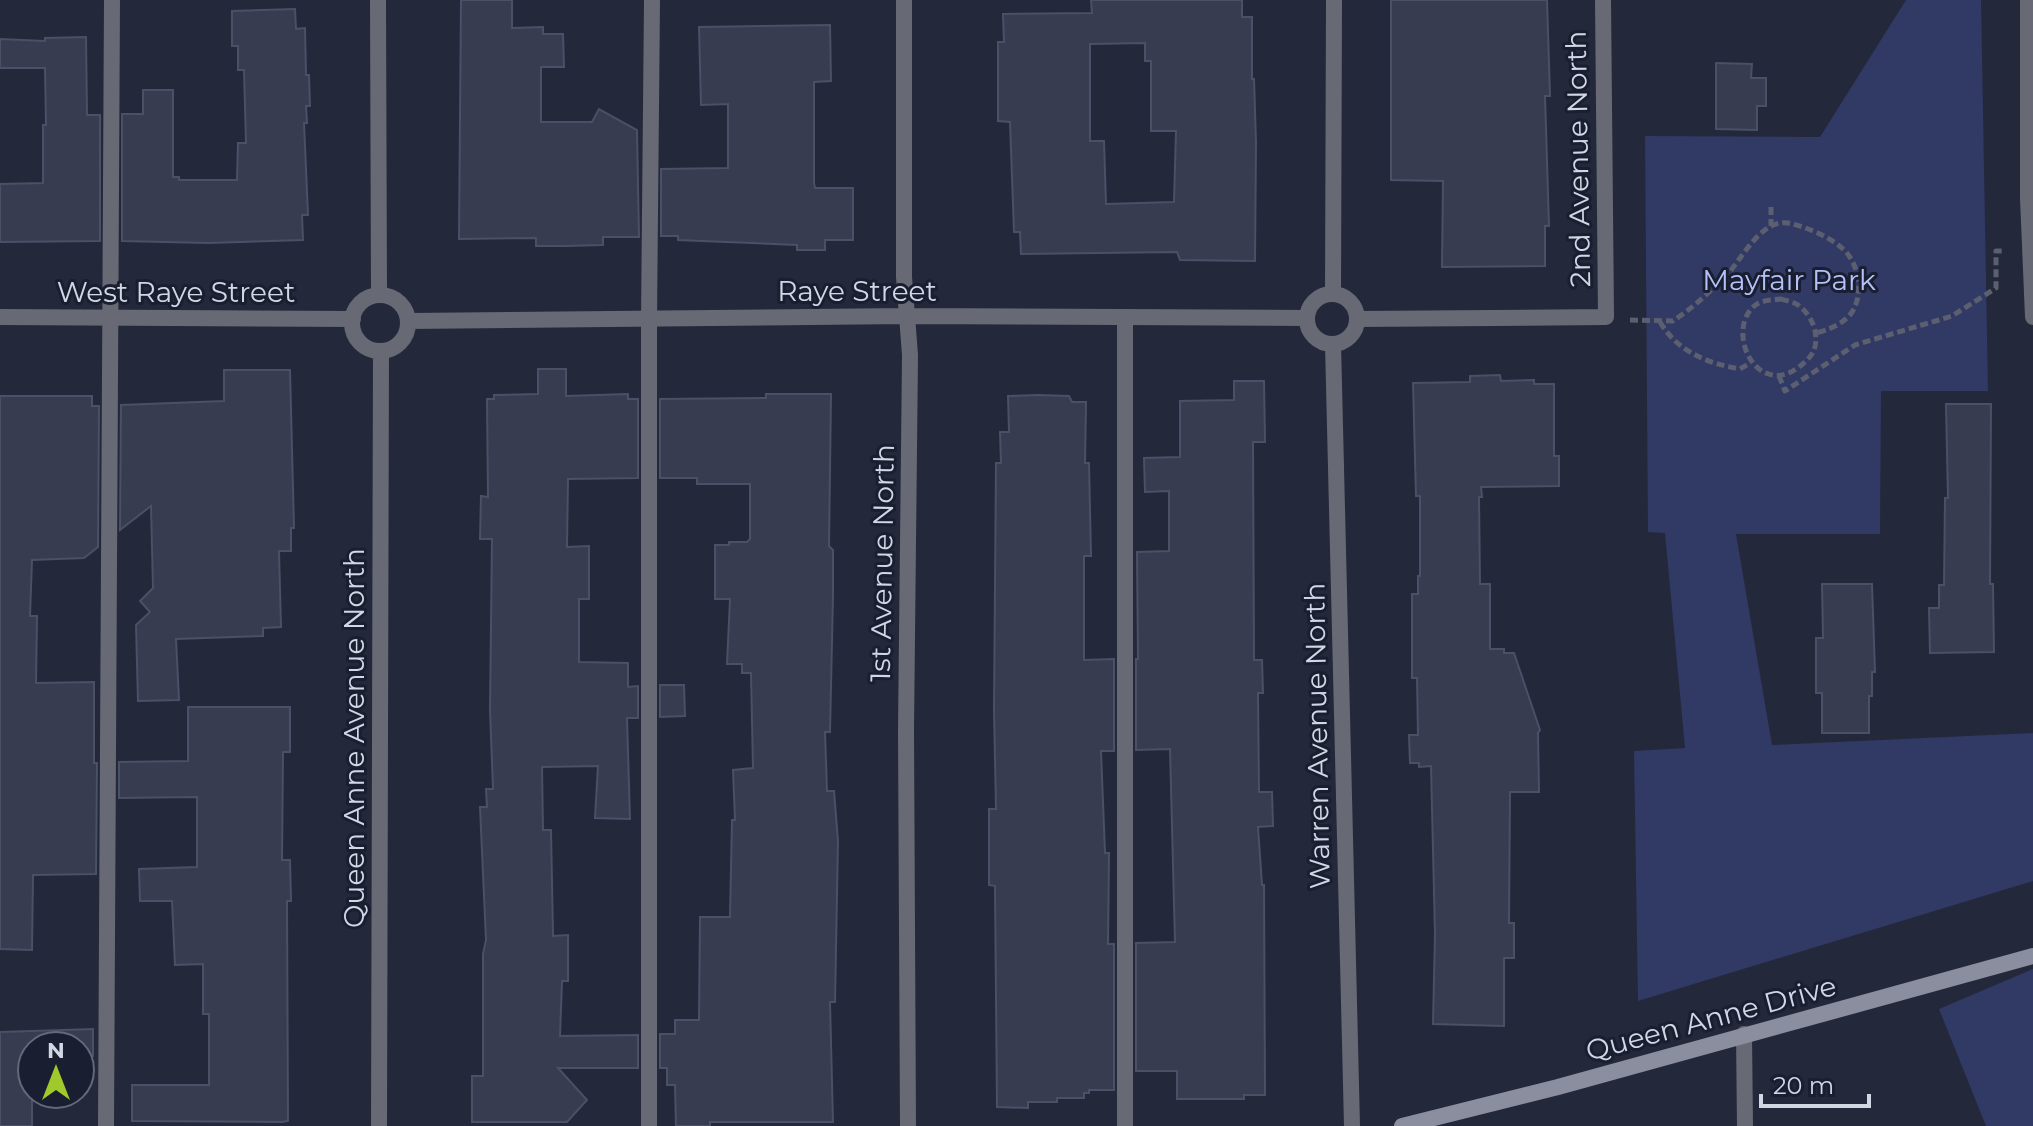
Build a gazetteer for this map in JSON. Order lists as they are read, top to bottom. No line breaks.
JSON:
{"streets":{"main road":["Queen Anne Drive"],"street":["2nd Avenue North","Raye Street","West Raye Street","1st Avenue North","Warren Avenue North","Queen Anne Avenue North"]},"crossings":[["2nd Avenue North","Raye Street"],["2nd Avenue North","Warren Avenue North"],["Raye Street","West Raye Street"],["Raye Street","1st Avenue North"],["Raye Street","Warren Avenue North"],["Raye Street","Queen Anne Avenue North"],["West Raye Street","Queen Anne Avenue North"]],"parks":["Mayfair Park"],"scale_bar":"20 m","north":"top"}
